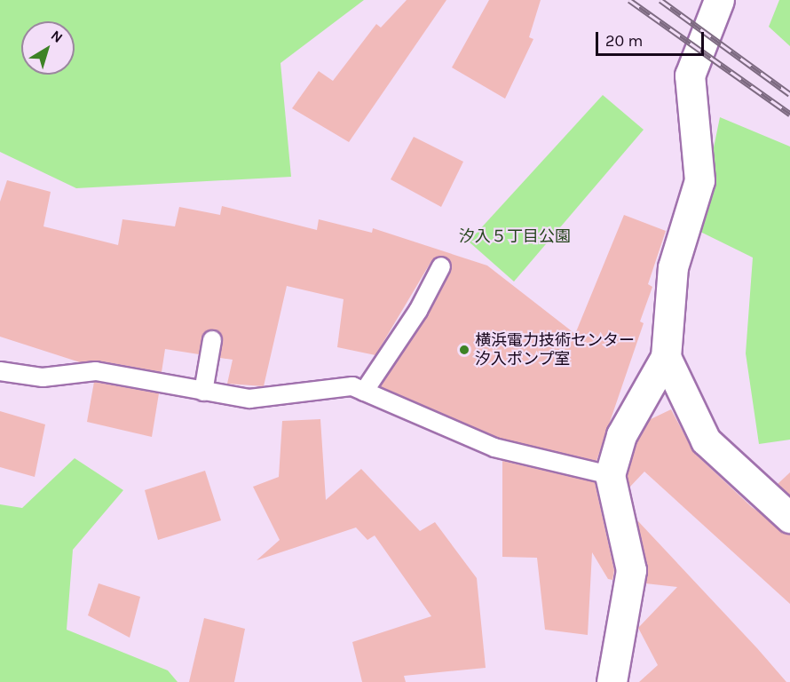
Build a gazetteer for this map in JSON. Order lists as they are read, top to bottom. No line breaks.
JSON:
{"parks":["汐入５丁目公園"],"places":["横浜電力技術センター 汐入ポンプ室"],"scale_bar":"20 m","north":"top right"}
